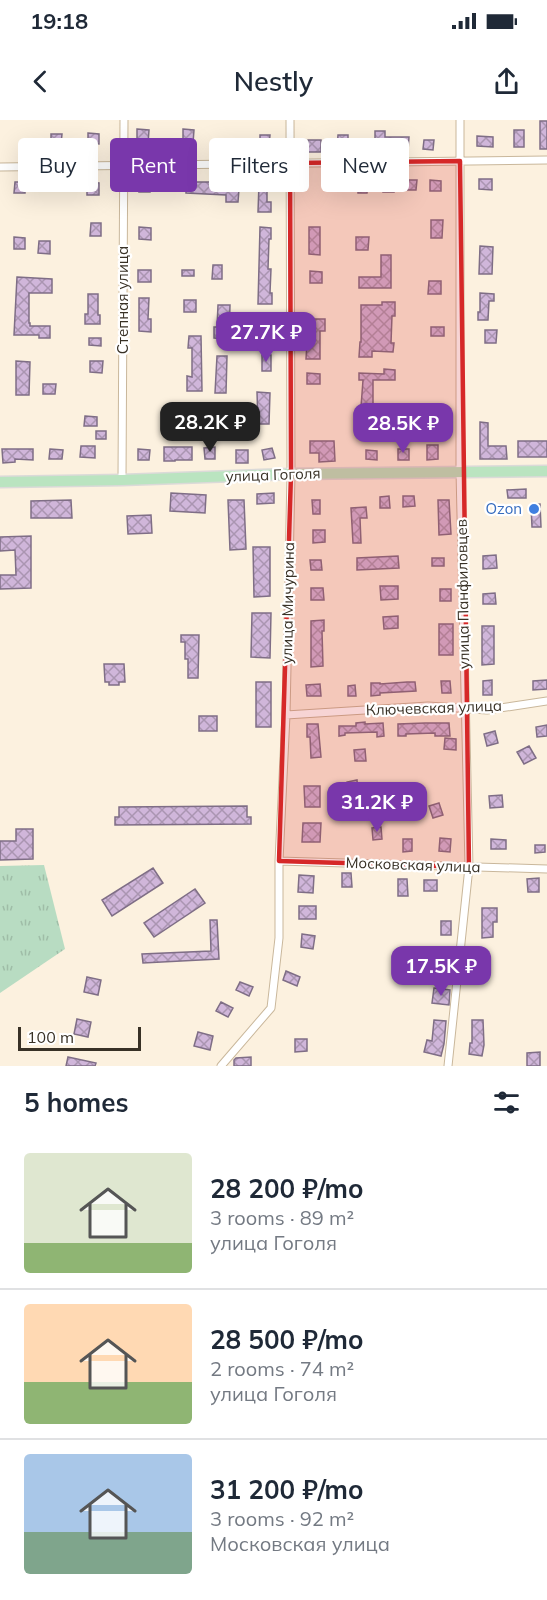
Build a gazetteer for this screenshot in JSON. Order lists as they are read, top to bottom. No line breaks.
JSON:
{"streets":{"main road":["улица Гоголя"],"street":["Степная улица","улица Панфиловцев","улица Мичурина","Ключевская улица","Московская улица"]},"crossings":[["Степная улица","улица Гоголя"],["улица Гоголя","улица Панфиловцев"],["улица Гоголя","улица Мичурина"],["улица Панфиловцев","Ключевская улица"],["улица Панфиловцев","Московская улица"],["улица Мичурина","Ключевская улица"],["улица Мичурина","Московская улица"]],"places":["Ozon"],"scale_bar":"100 m","page":{"status":"19:18","header":"Nestly","chip":["Buy","Rent","Filters","New"],"price":["27.7K ₽","28.2K ₽","28.5K ₽","31.2K ₽","17.5K ₽"],"scale":"100 m","heading":"5 homes","list":[{"name":"28 200 ₽/mo","note":"3 rooms · 89 m² · улица Гоголя"},{"name":"28 500 ₽/mo","note":"2 rooms · 74 m² · улица Гоголя"},{"name":"31 200 ₽/mo","note":"3 rooms · 92 m² · Московская улица"}]}}
